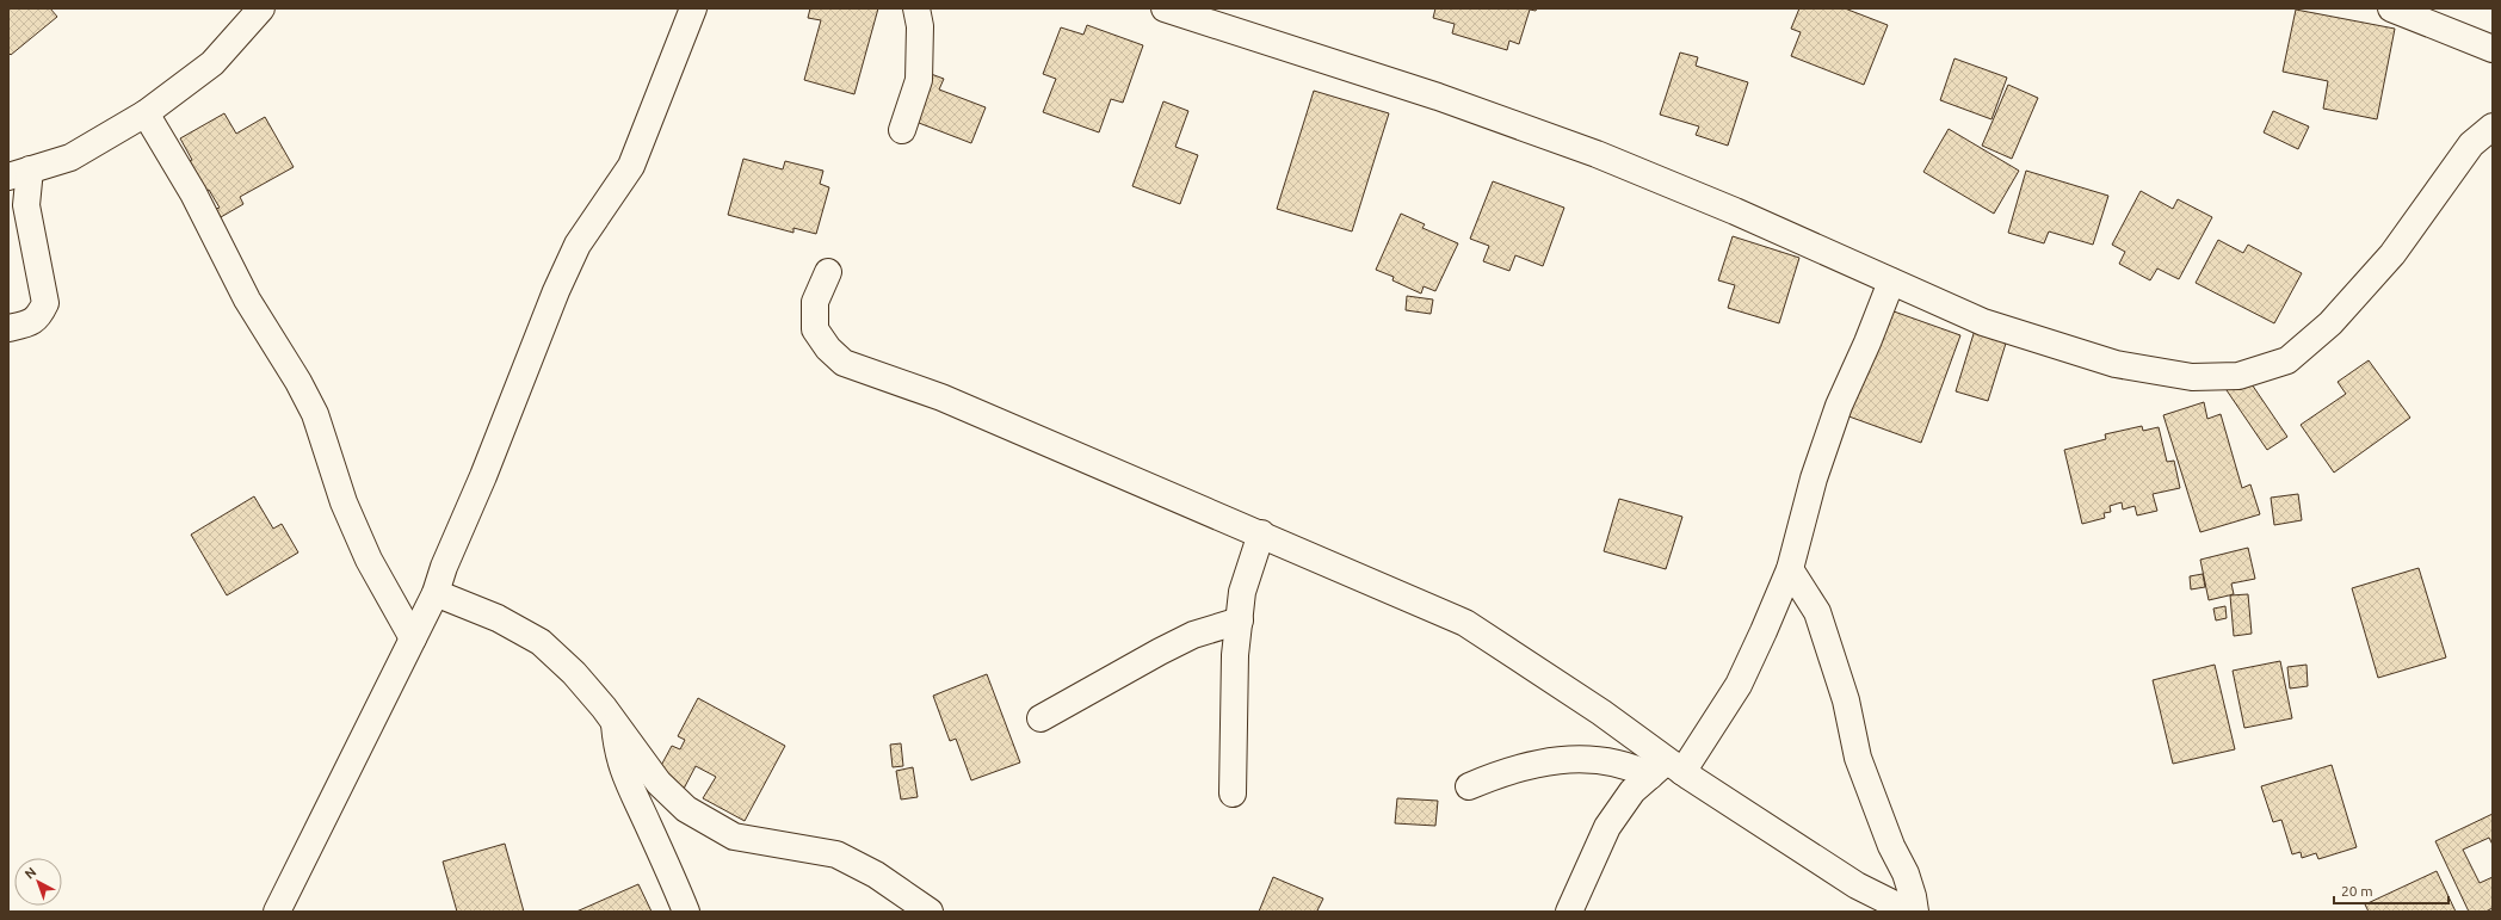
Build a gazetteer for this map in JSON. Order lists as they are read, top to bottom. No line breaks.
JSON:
{"scale_bar":"20 m","north":"top left"}
